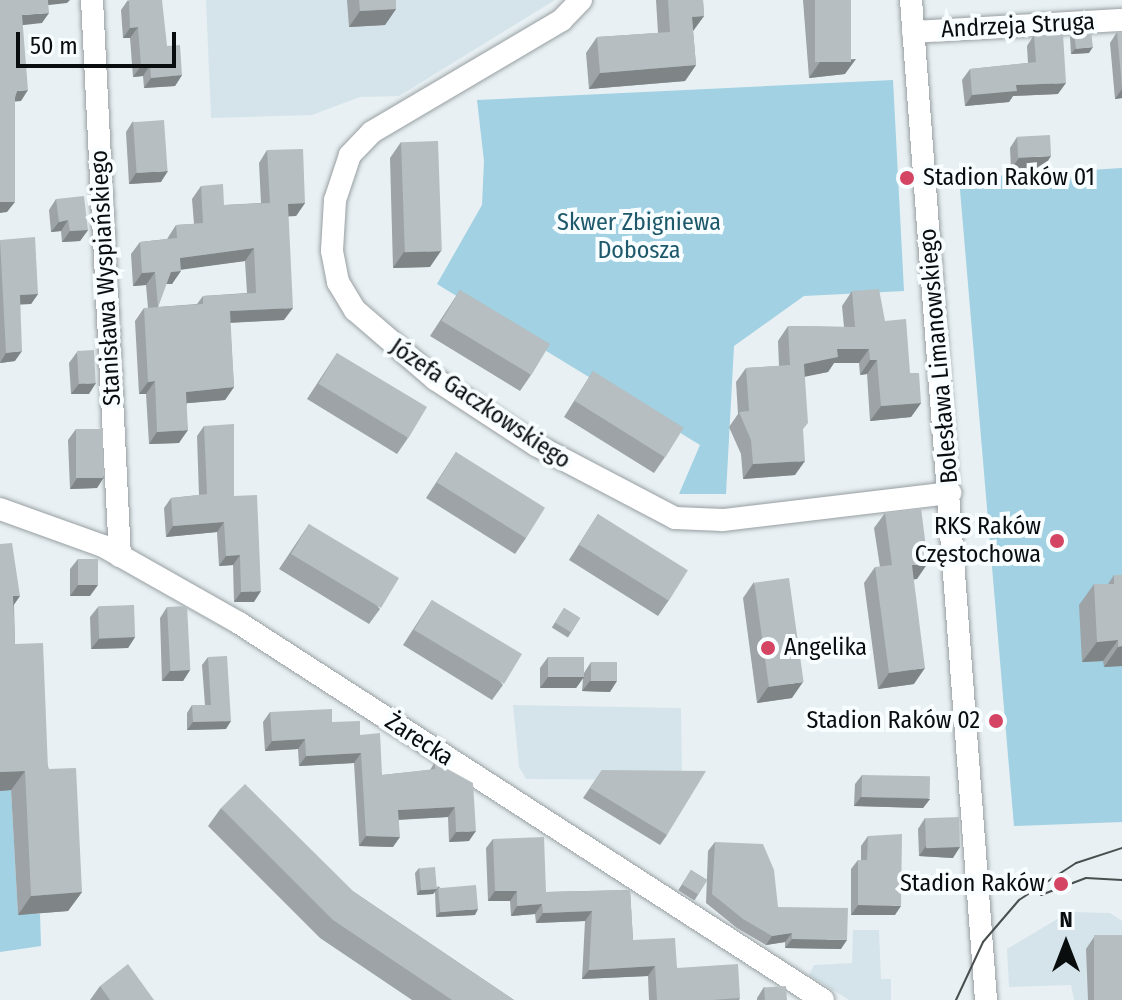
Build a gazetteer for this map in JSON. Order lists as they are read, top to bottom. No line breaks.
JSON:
{"streets":{"street":["Andrzeja Struga","Stanisława Wyspiańskiego","Bolesława Limanowskiego","Józefa Gaczkowskiego","Żarecka"]},"crossings":[["Andrzeja Struga","Bolesława Limanowskiego"],["Stanisława Wyspiańskiego","Żarecka"],["Bolesława Limanowskiego","Józefa Gaczkowskiego"]],"parks":["Skwer Zbigniewa Dobosza"],"places":["Stadion Raków 01","RKS Raków Częstochowa","Angelika","Stadion Raków 02","Stadion Raków"],"scale_bar":"50 m","north":"top"}
